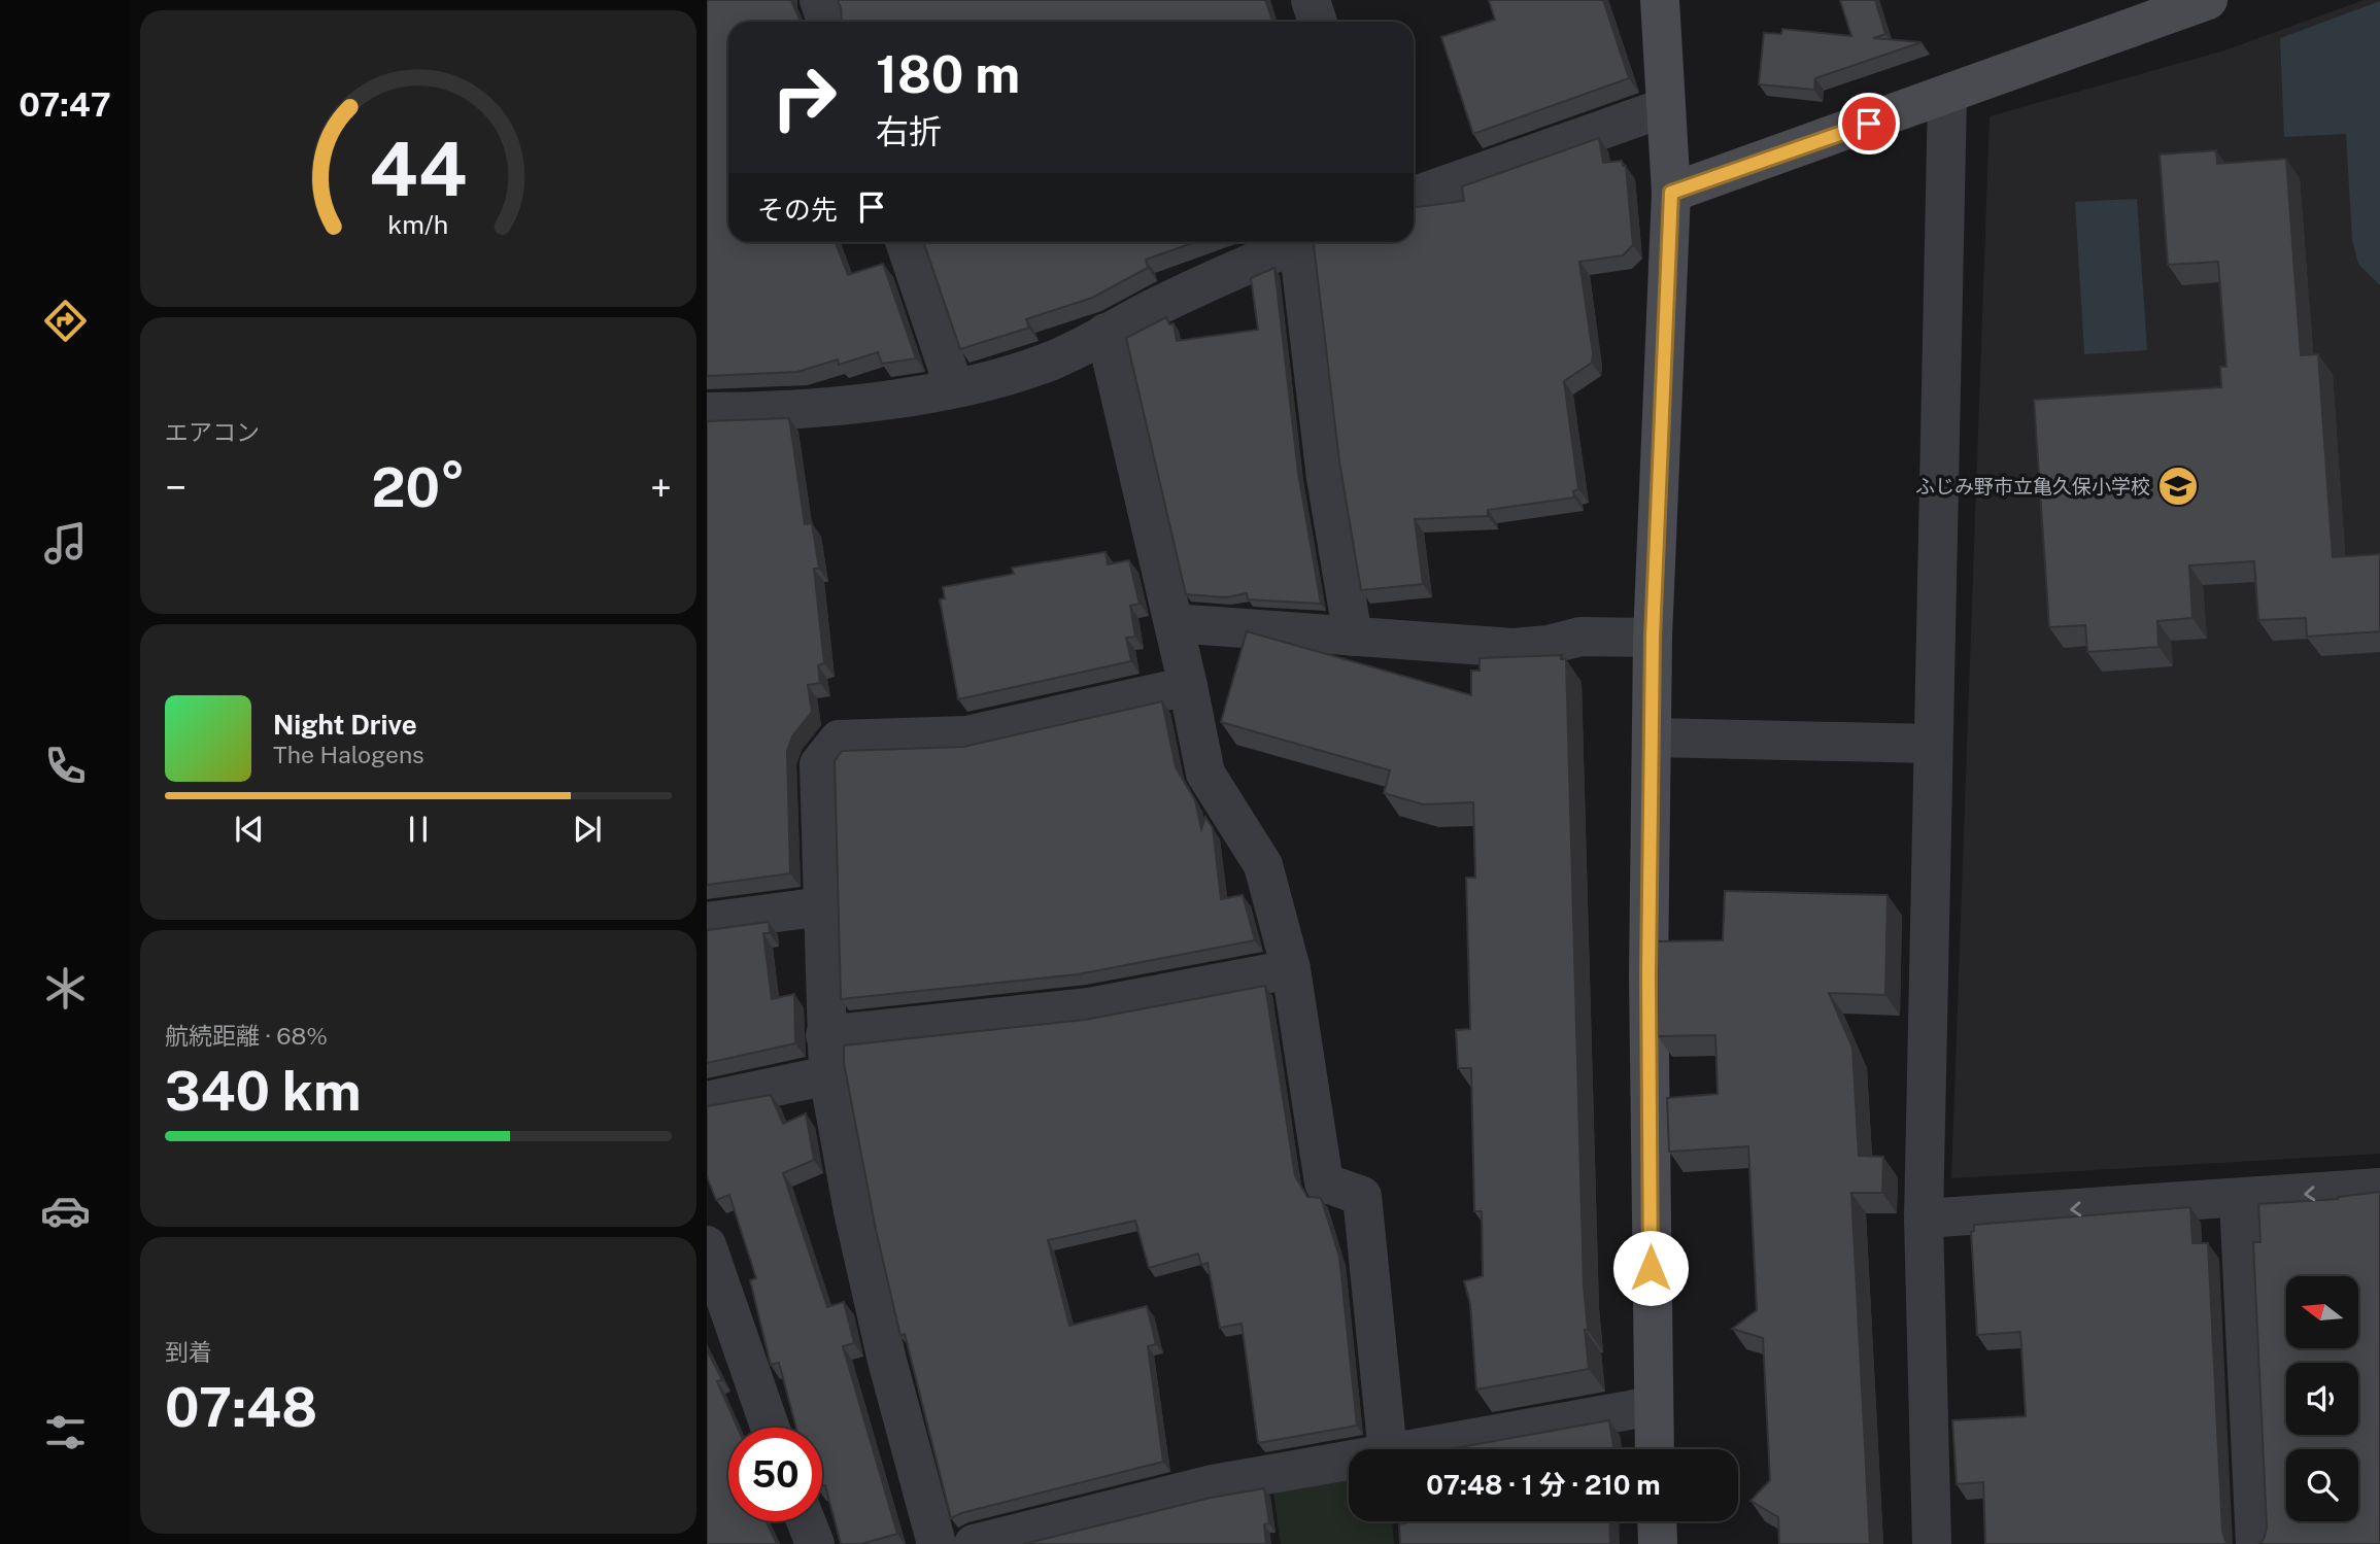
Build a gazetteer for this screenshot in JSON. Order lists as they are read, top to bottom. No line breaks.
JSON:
{"places":{"school or university":["ふじみ野市立亀久保小学校"]},"north":"left","page":{"tabs":"07:47","turn":["180 m","右折"],"then":"その先","tile":["エアコン",["航続距離 · 68%","340 km"],["到着","07:48"]],"heat":["−","20°","+"],"song":["Night Drive","The Halogens"],"limit":"50","trip":"07:48 · 1 分 · 210 m","gauge":["44","km/h"]}}
